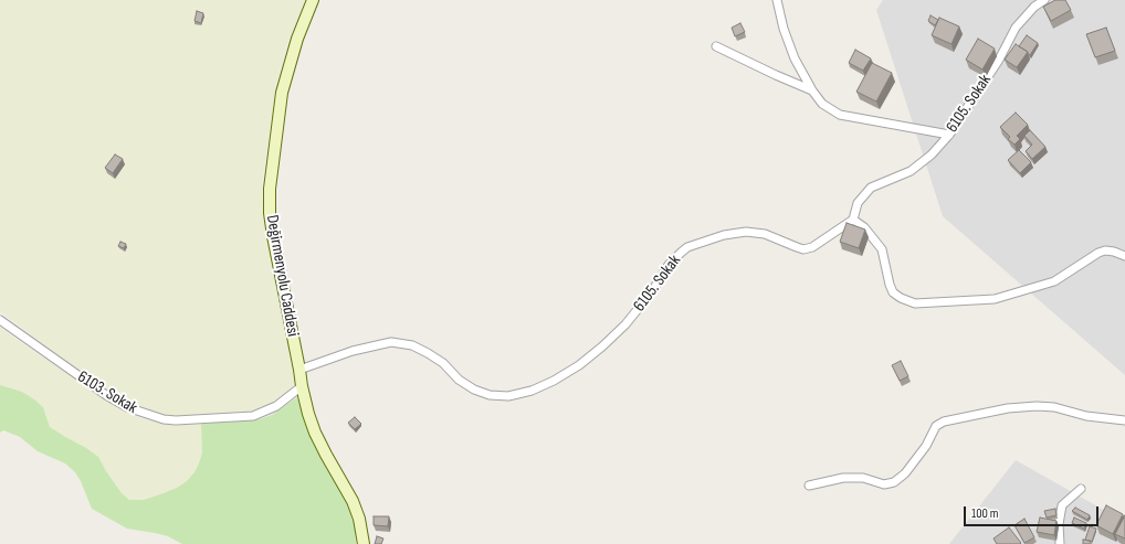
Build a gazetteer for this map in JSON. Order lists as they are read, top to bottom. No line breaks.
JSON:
{"streets":{"street":["6105. Sokak","Değirmenyolu Caddesi","6103. Sokak"]},"crossings":[["6105. Sokak","Değirmenyolu Caddesi"],["Değirmenyolu Caddesi","6103. Sokak"]],"scale_bar":"100 m"}
